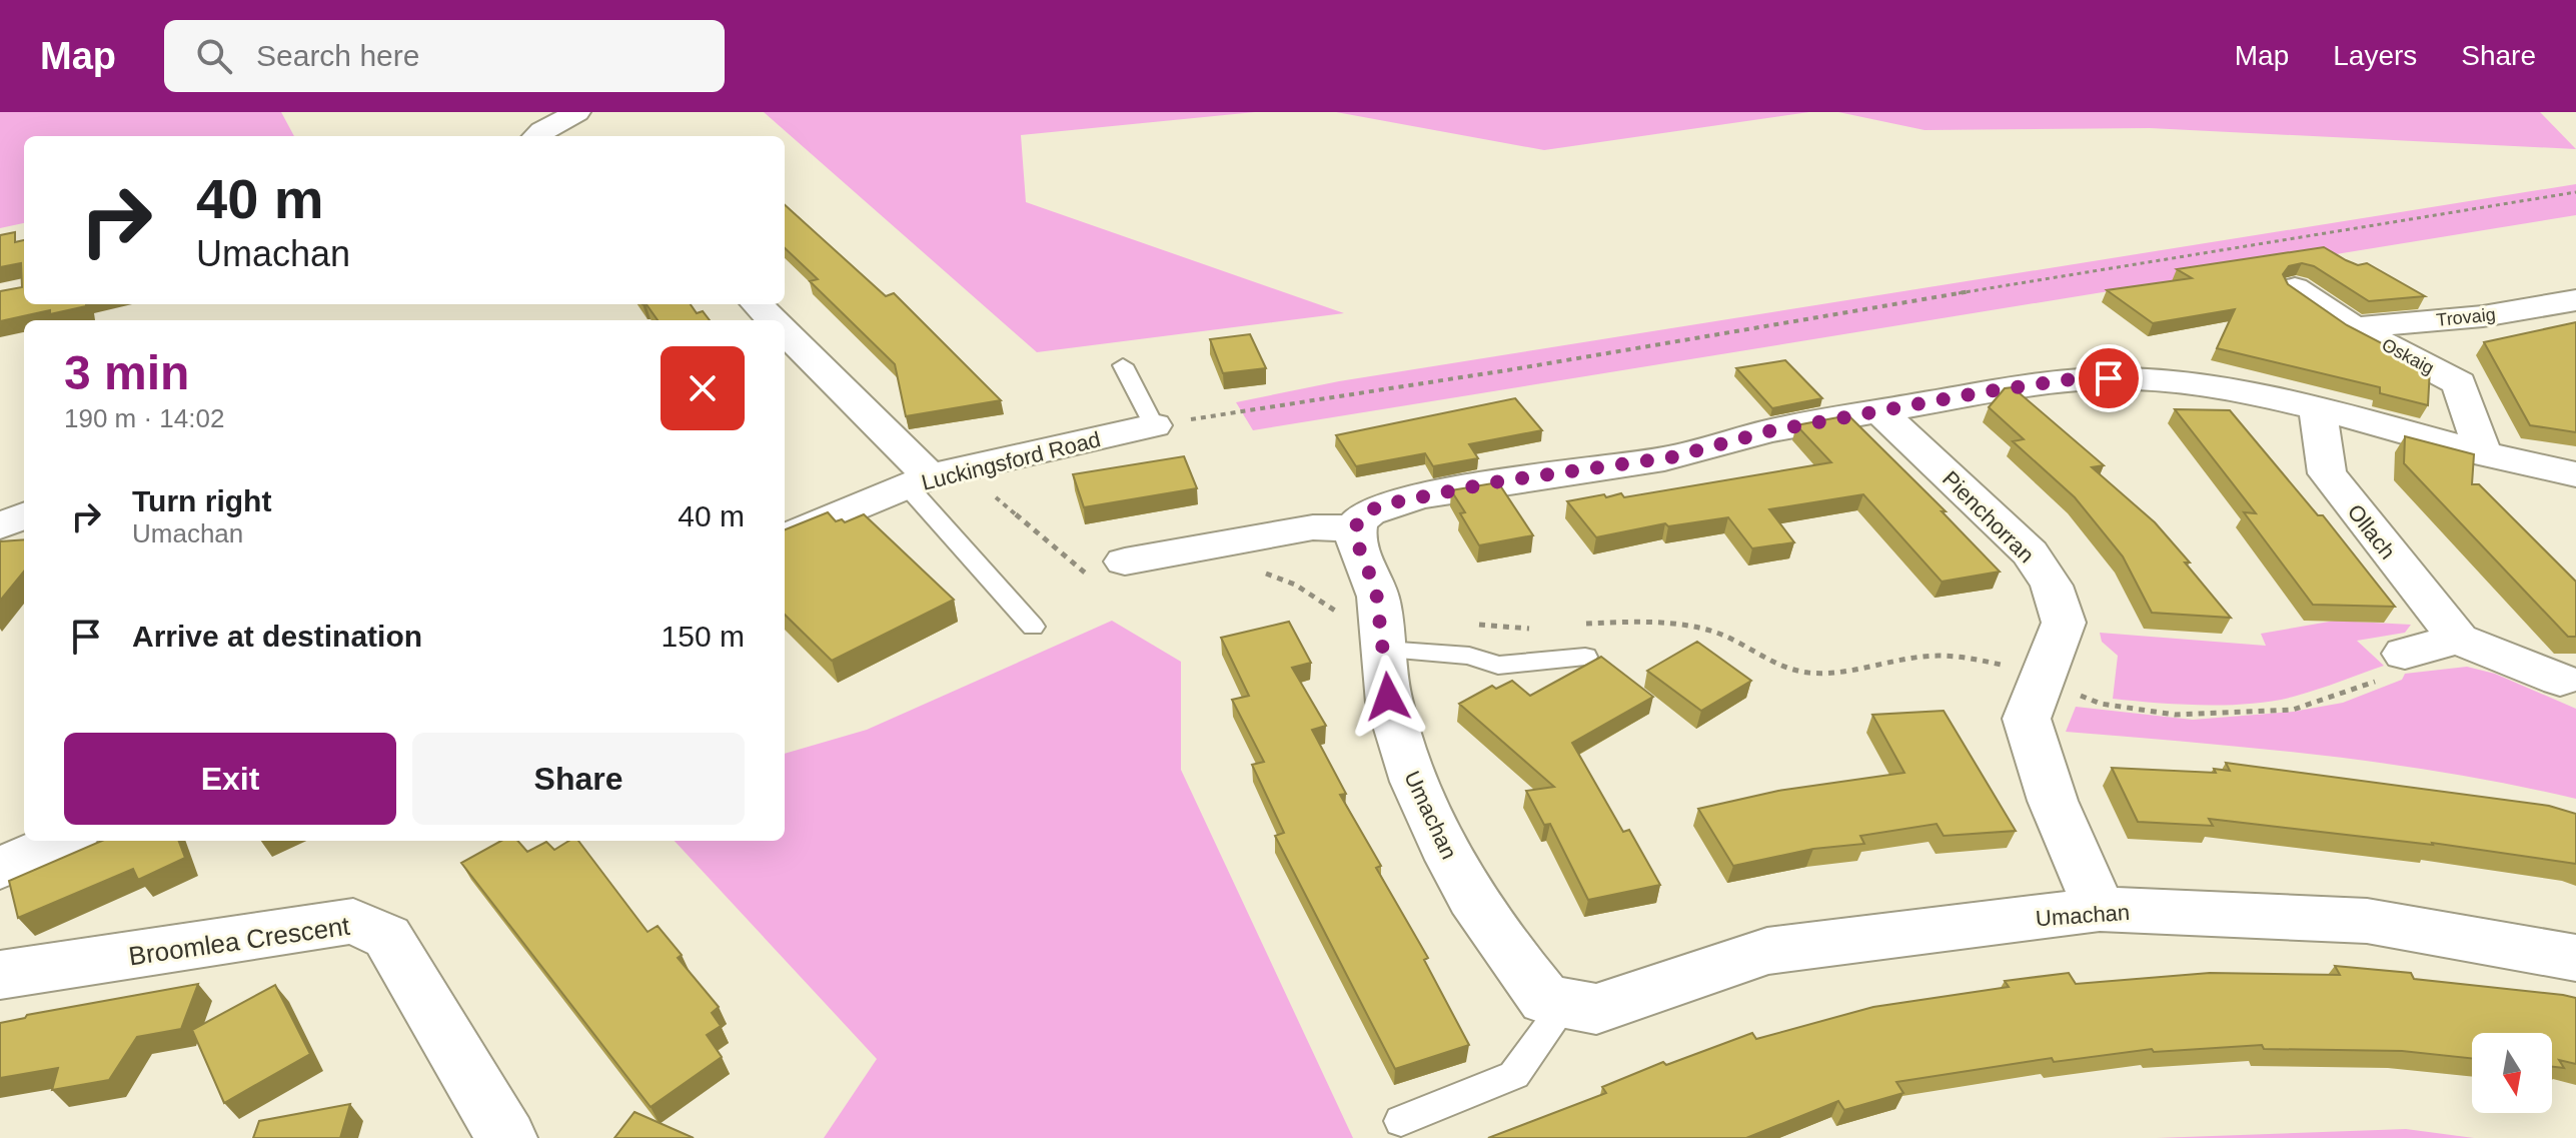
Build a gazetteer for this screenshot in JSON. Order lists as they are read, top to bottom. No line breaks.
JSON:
{"streets":{"street":["Trovaig","Oskaig","Luckingsford Road","Pienchorran","Ollach","Umachan","Broomlea Crescent"]},"crossings":[["Trovaig","Oskaig"],["Pienchorran","Umachan"]],"north":"bottom","page":{"header":"Map","search":"Search here","nav":["Map","Layers","Share"],"turn":["40 m","Umachan"],"heading":["3 min","190 m · 14:02"],"list":[{"name":"Turn right","note":"Umachan","value":"40 m"},{"name":"Arrive at destination","value":"150 m"}],"buttons":["Exit","Share"]}}
